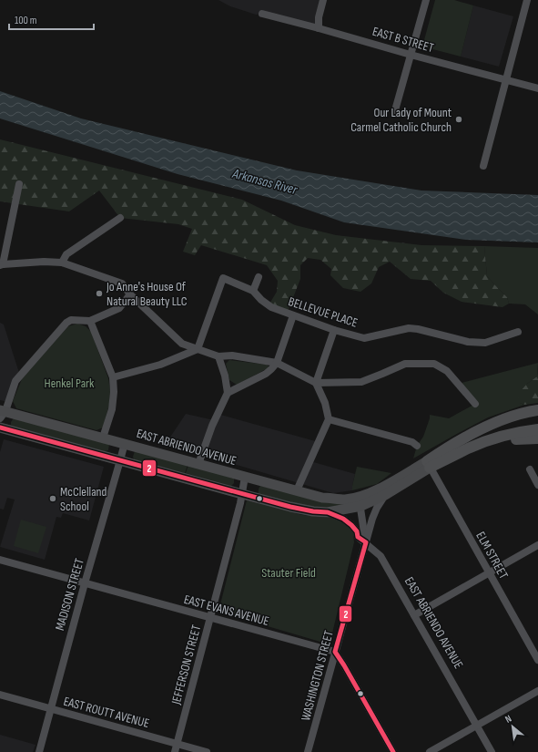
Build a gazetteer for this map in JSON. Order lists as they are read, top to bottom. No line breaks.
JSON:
{"streets":{"main road":["EAST ABRIENDO AVENUE"],"street":["EAST B STREET","BELLEVUE PLACE","ELM STREET","MADISON STREET","EAST EVANS AVENUE","JEFFERSON STREET","WASHINGTON STREET","EAST ROUTT AVENUE"]},"crossings":[["EAST ABRIENDO AVENUE","MADISON STREET"],["EAST ABRIENDO AVENUE","JEFFERSON STREET"],["EAST ABRIENDO AVENUE","WASHINGTON STREET"],["MADISON STREET","EAST EVANS AVENUE"],["MADISON STREET","EAST ROUTT AVENUE"],["EAST EVANS AVENUE","JEFFERSON STREET"],["EAST EVANS AVENUE","WASHINGTON STREET"],["JEFFERSON STREET","EAST ROUTT AVENUE"]],"water":["Arkansas River"],"parks":["Henkel Park","Stauter Field"],"places":["Our Lady of Mount Carmel Catholic Church","Jo Anne's House Of Natural Beauty LLC","McClelland School"],"lines":["transit line 2"],"scale_bar":"100 m","north":"top left"}
